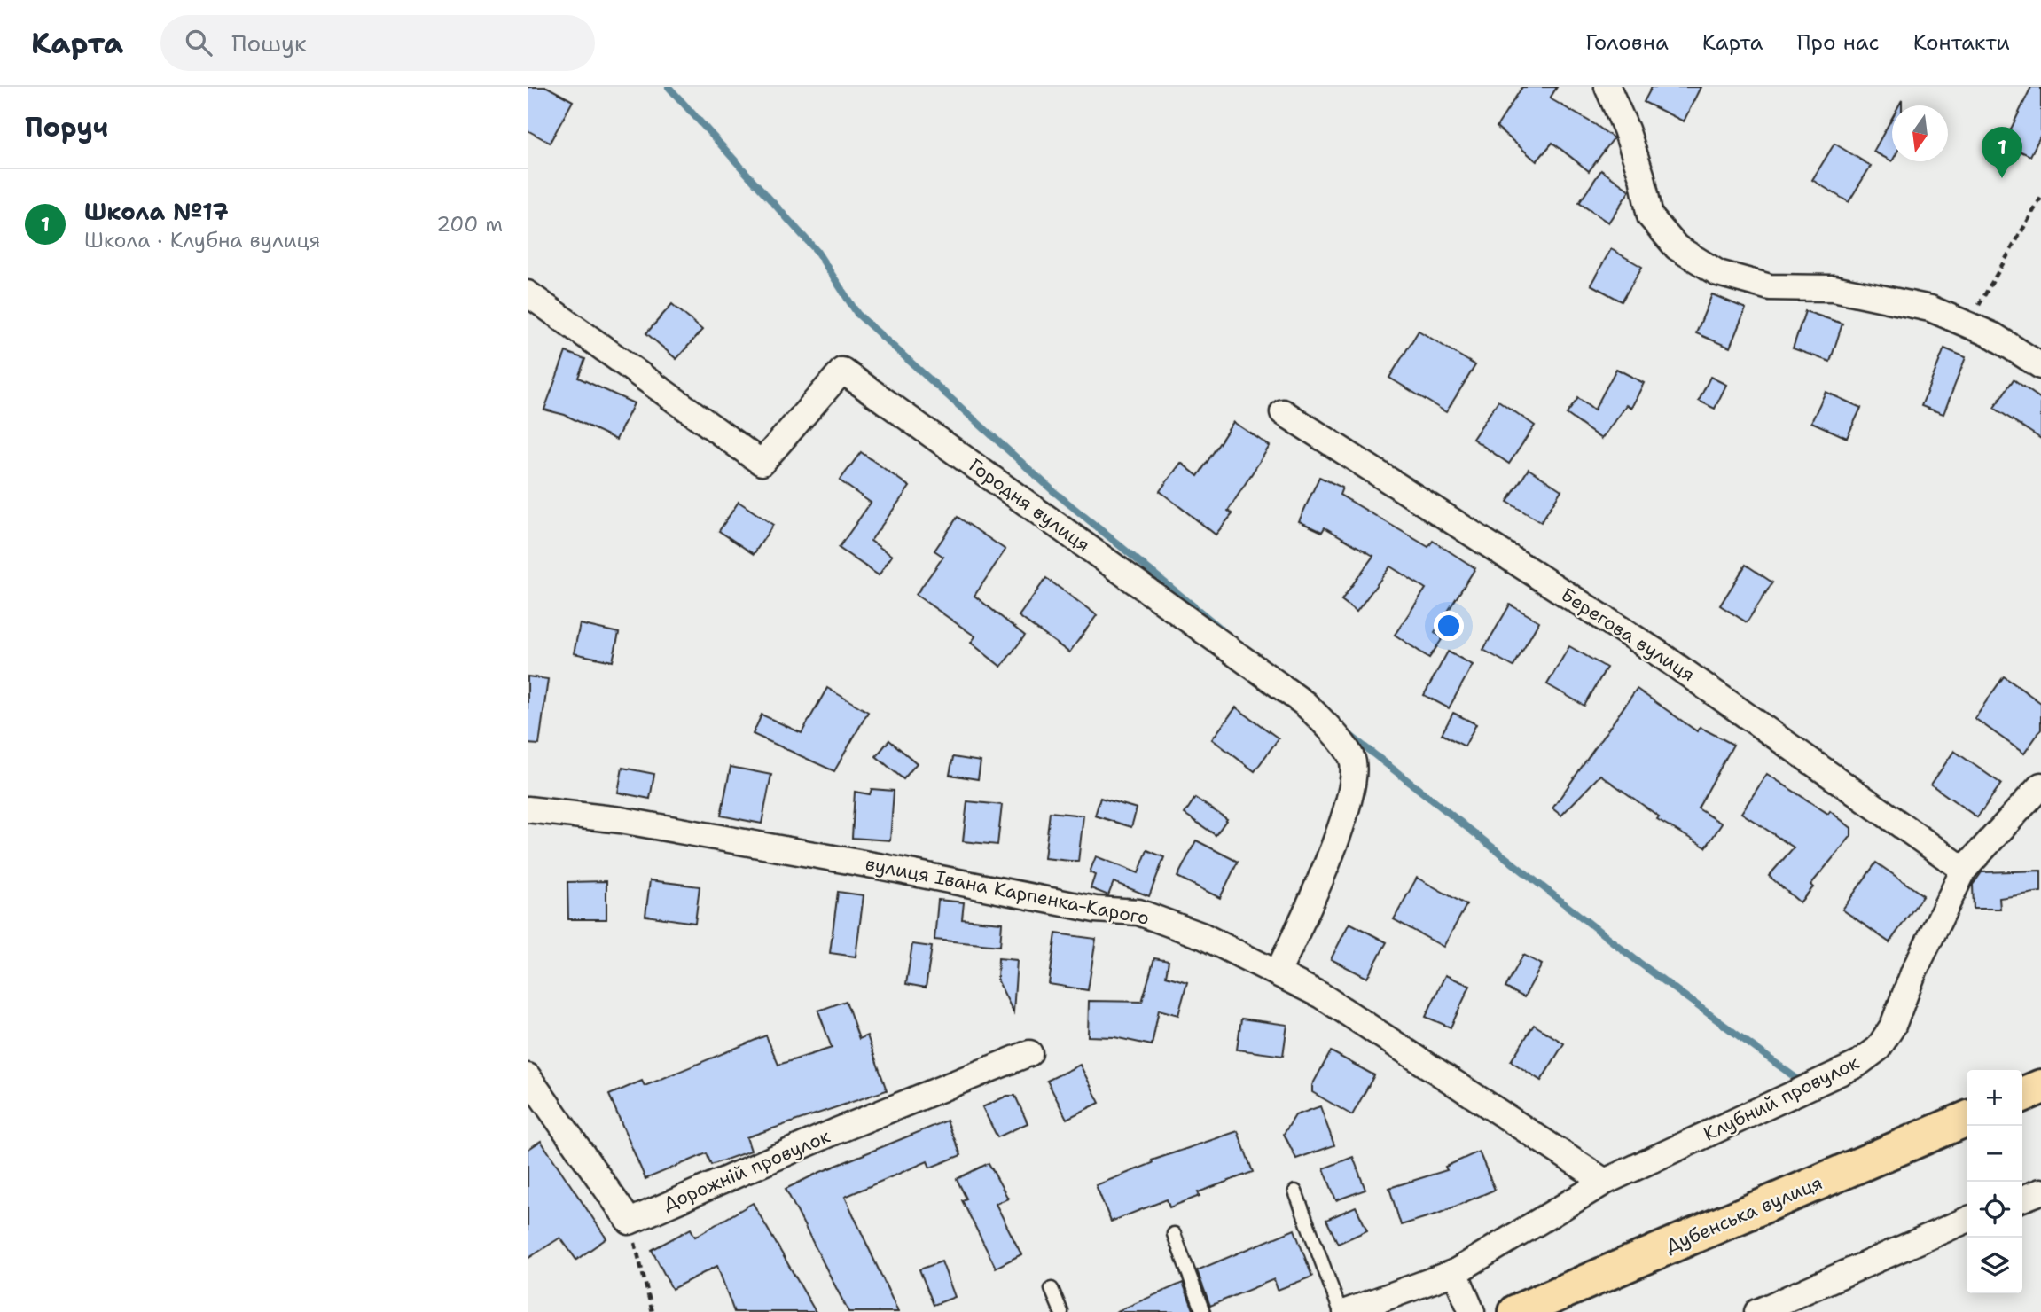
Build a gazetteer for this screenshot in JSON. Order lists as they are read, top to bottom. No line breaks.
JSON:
{"streets":{"main road":["Дубенська вулиця"],"street":["Городня вулиця","Берегова вулиця","вулиця Івана Карпенка-Карого","Клубний провулок","Дорожній провулок"]},"crossings":[["Городня вулиця","вулиця Івана Карпенка-Карого"],["Берегова вулиця","Клубний провулок"],["вулиця Івана Карпенка-Карого","Клубний провулок"]],"north":"bottom","page":{"header":"Карта","search":"Пошук","nav":["Головна","Карта","Про нас","Контакти"],"heading":"Поруч","pins":"1","list":[{"mark":"1","name":"Школа №17","note":"Школа · Клубна вулиця","value":"200 m"}],"map_buttons":["+","−"]}}
